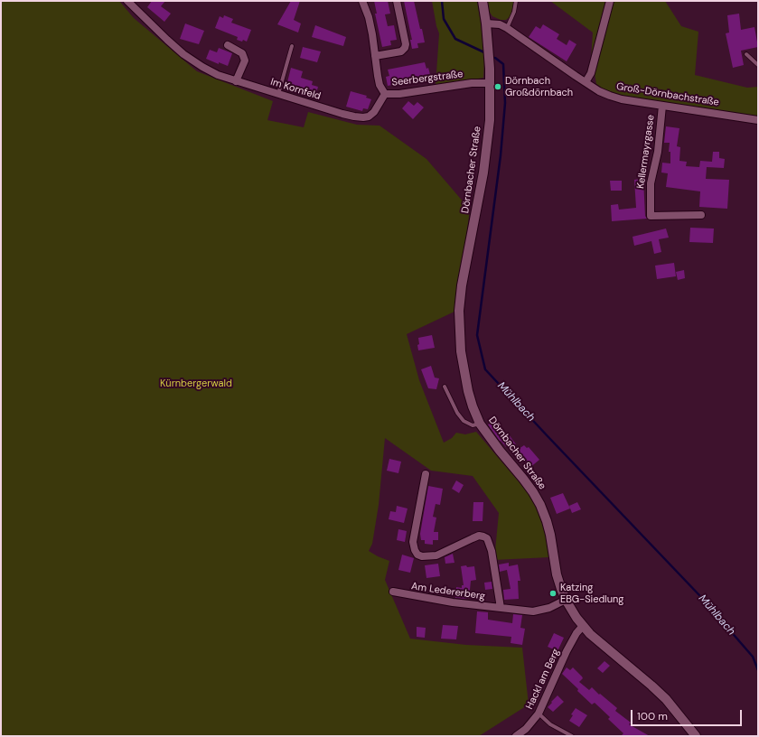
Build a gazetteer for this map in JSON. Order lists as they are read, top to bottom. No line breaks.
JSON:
{"streets":{"street":["Seerbergstraße","Im Kornfeld","Groß-Dörnbachstraße","Kellermayrgasse","Dörnbacher Straße","Am Ledererberg","Hackl am Berg"]},"crossings":[["Seerbergstraße","Im Kornfeld"],["Seerbergstraße","Dörnbacher Straße"],["Groß-Dörnbachstraße","Kellermayrgasse"],["Groß-Dörnbachstraße","Dörnbacher Straße"],["Dörnbacher Straße","Am Ledererberg"],["Dörnbacher Straße","Hackl am Berg"]],"water":["Mühlbach"],"parks":["Kürnbergerwald"],"places":["Dörnbach Großdörnbach","Katzing EBG-Siedlung"],"scale_bar":"100 m"}
